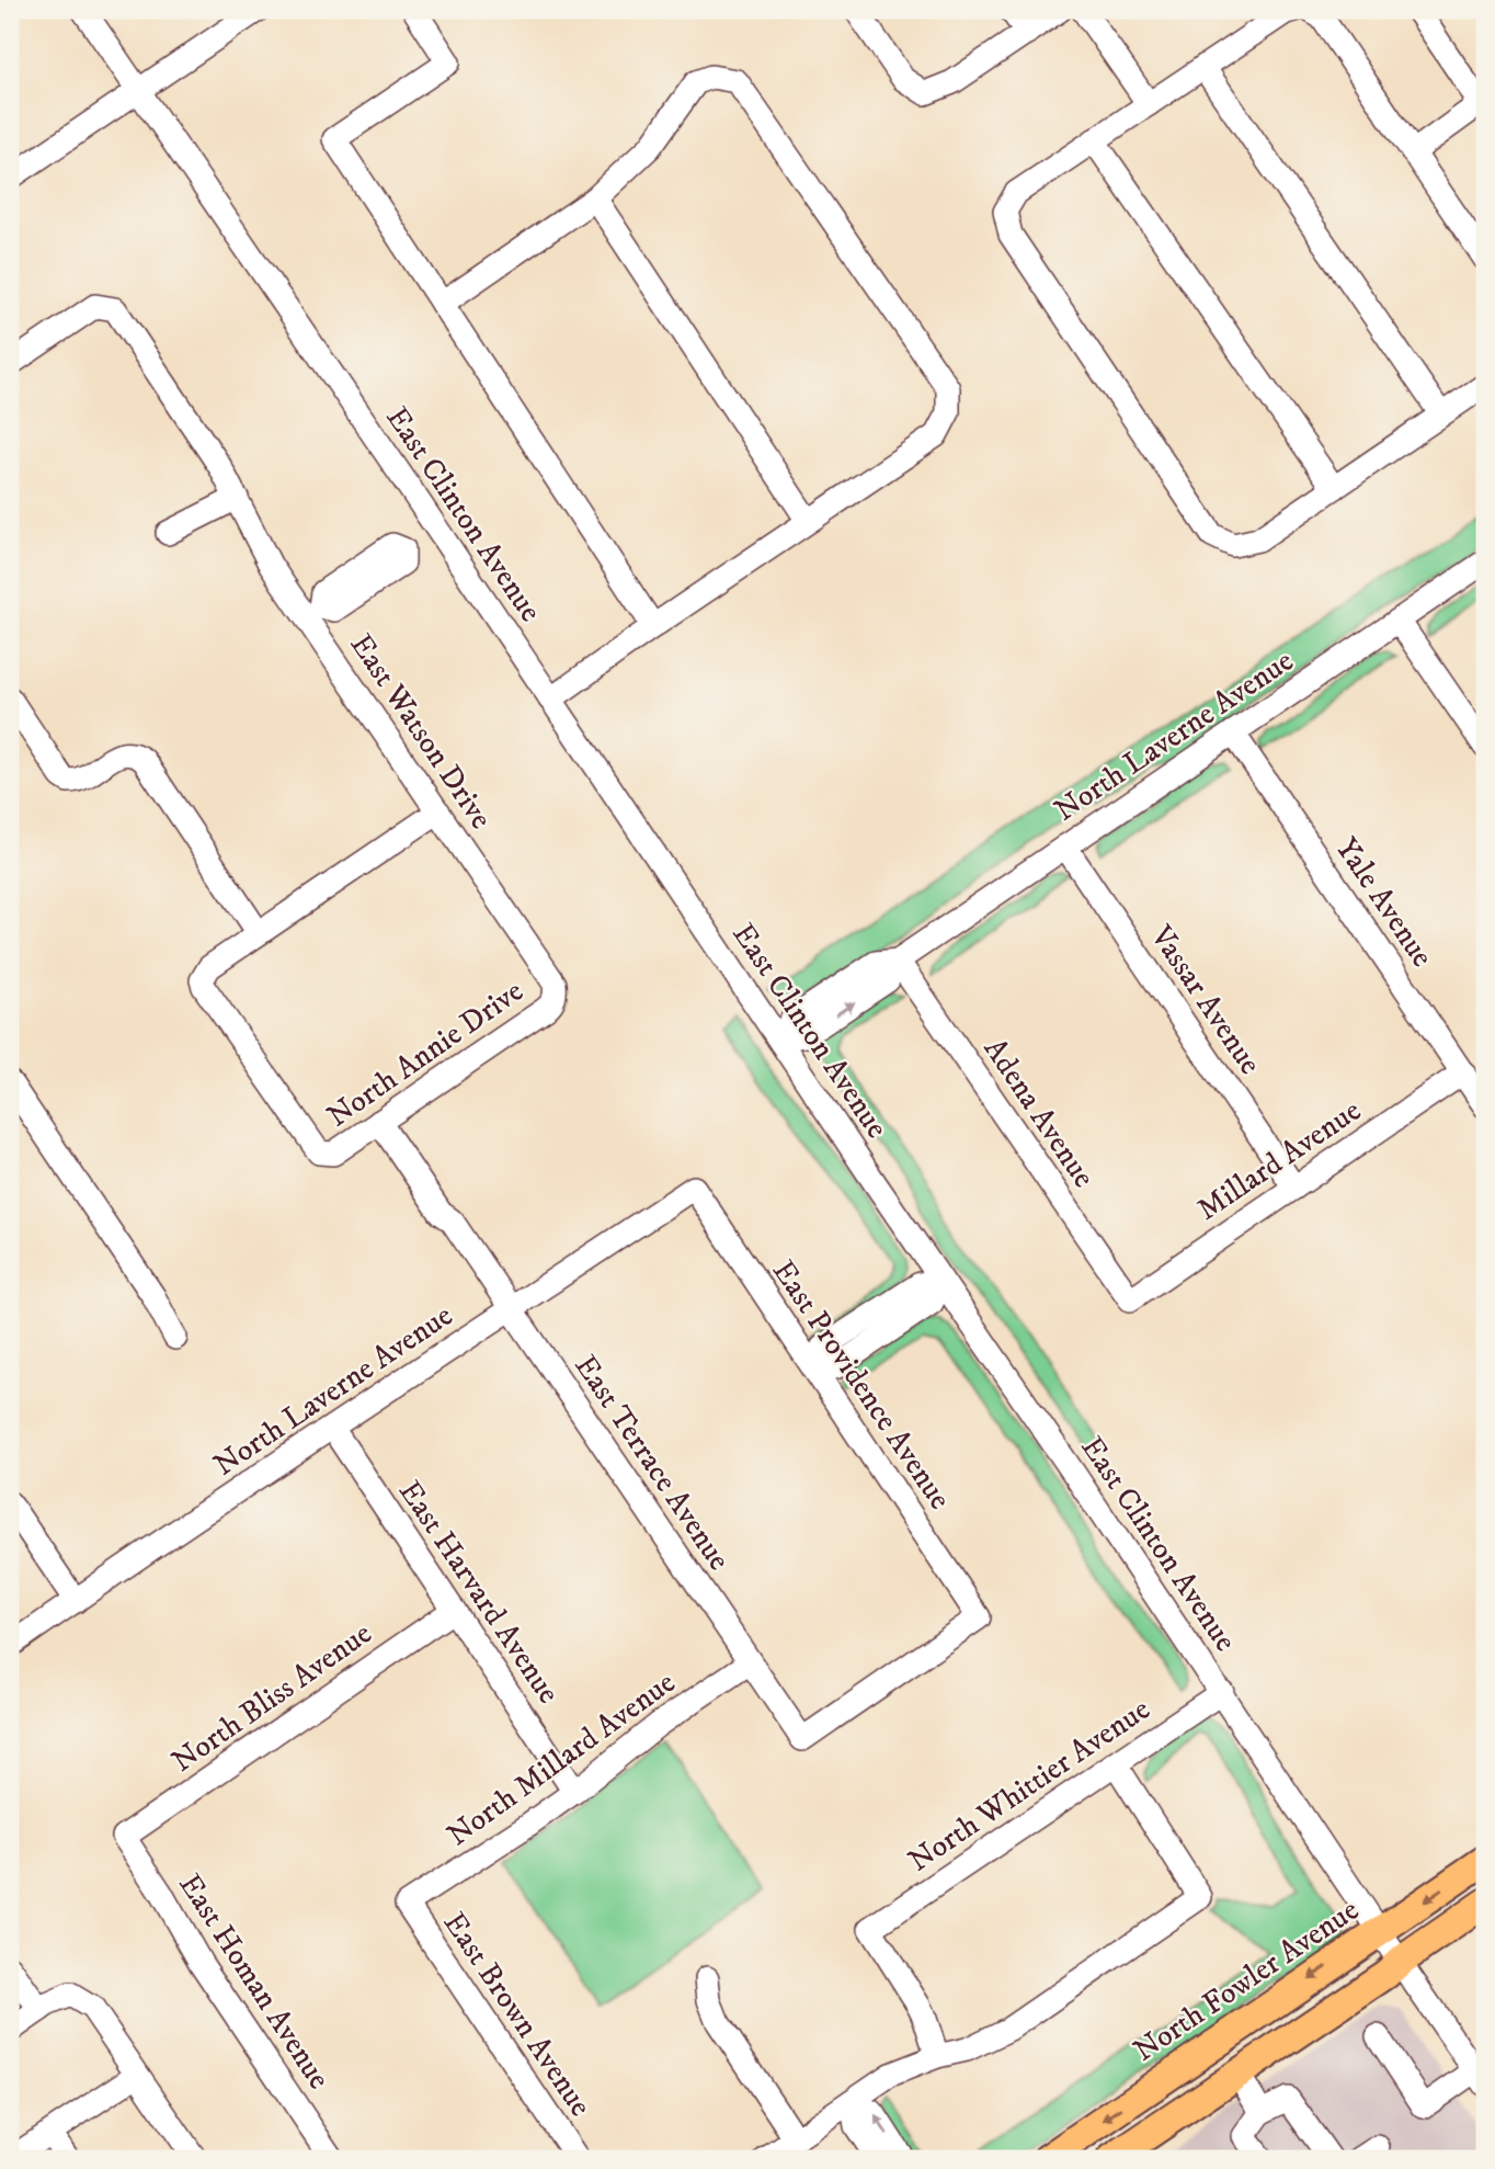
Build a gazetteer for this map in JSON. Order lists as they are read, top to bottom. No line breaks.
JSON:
{"streets":{"main road":["North Fowler Avenue"],"street":["East Clinton Avenue","East Watson Drive","North Laverne Avenue","Yale Avenue","Vassar Avenue","North Annie Drive","Adena Avenue","Millard Avenue","East Providence Avenue","East Terrace Avenue","East Harvard Avenue","North Bliss Avenue","North Millard Avenue","North Whittier Avenue","East Homan Avenue","East Brown Avenue"]},"crossings":[["East Clinton Avenue","North Laverne Avenue"],["East Clinton Avenue","North Whittier Avenue"],["East Clinton Avenue","North Fowler Avenue"],["East Watson Drive","North Annie Drive"],["North Laverne Avenue","Yale Avenue"],["North Laverne Avenue","Vassar Avenue"],["North Laverne Avenue","Adena Avenue"],["North Laverne Avenue","East Providence Avenue"],["North Laverne Avenue","East Terrace Avenue"],["North Laverne Avenue","East Harvard Avenue"],["Yale Avenue","Millard Avenue"],["Vassar Avenue","Millard Avenue"],["North Annie Drive","East Terrace Avenue"],["Adena Avenue","Millard Avenue"],["East Providence Avenue","East Terrace Avenue"],["East Terrace Avenue","North Millard Avenue"],["East Harvard Avenue","North Bliss Avenue"],["East Harvard Avenue","North Millard Avenue"],["North Bliss Avenue","East Homan Avenue"],["North Millard Avenue","East Brown Avenue"]]}
